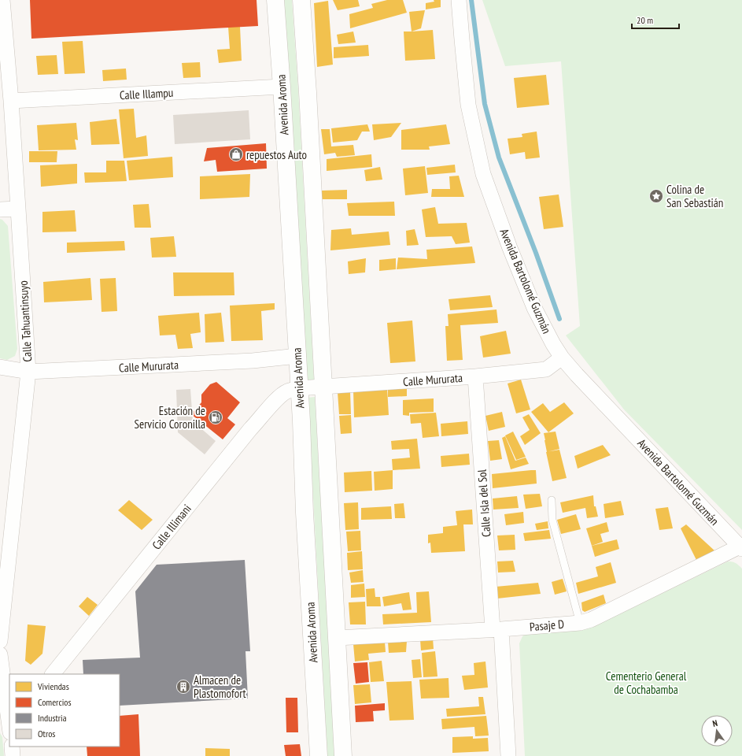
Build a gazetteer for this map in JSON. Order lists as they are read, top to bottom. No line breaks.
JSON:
{"streets":{"main road":["Avenida Aroma"],"street":["Calle Illampu","Avenida Bartolomé Guzmán","Calle Tahuantinsuyo","Calle Mururata","Calle Isla del Sol","Calle Illimani","Pasaje D"]},"crossings":[["Calle Illampu","Avenida Aroma"],["Calle Illampu","Calle Tahuantinsuyo"],["Avenida Aroma","Calle Mururata"],["Avenida Aroma","Calle Illimani"],["Avenida Aroma","Pasaje D"],["Avenida Bartolomé Guzmán","Calle Mururata"],["Avenida Bartolomé Guzmán","Pasaje D"],["Calle Tahuantinsuyo","Calle Mururata"],["Calle Mururata","Calle Isla del Sol"],["Calle Mururata","Calle Illimani"],["Calle Isla del Sol","Pasaje D"]],"parks":["Cementerio General de Cochabamba"],"places":{"shop":["repuestos Auto"],"place":["Colina de San Sebastián"],"fuel station":["Estación de Servicio Coronilla"],"building":["Almacen de Plastomofort"]},"legend":["Viviendas","Comercios","Industria","Otros"],"scale_bar":"20 m","north":"top"}
